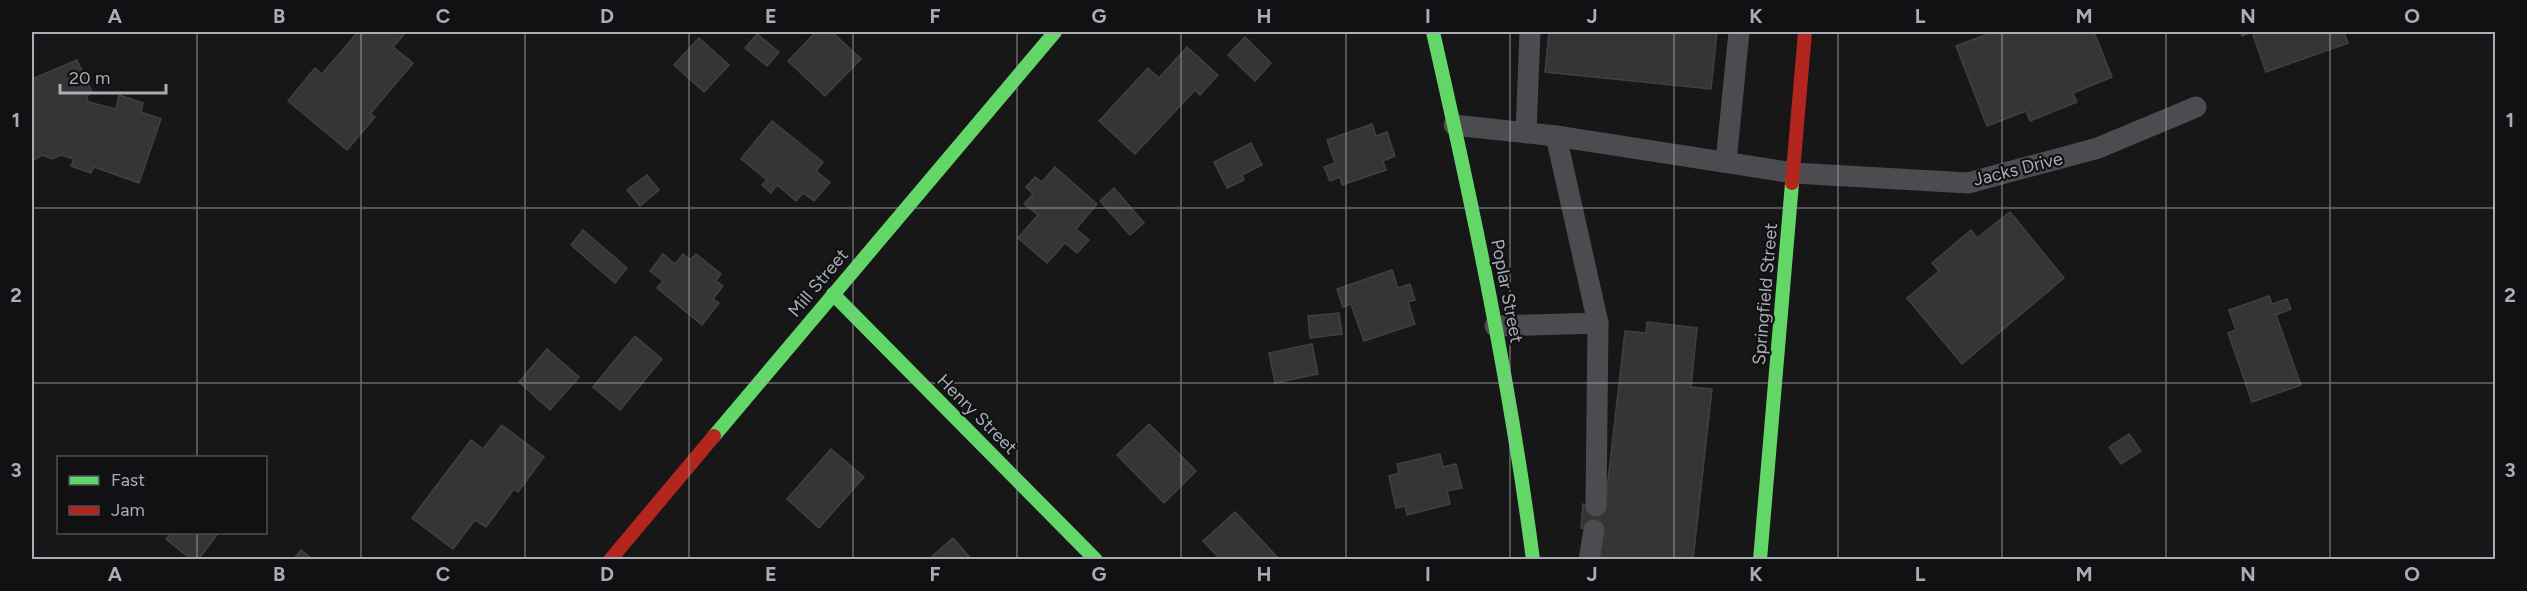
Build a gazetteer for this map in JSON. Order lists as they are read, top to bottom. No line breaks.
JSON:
{"streets":{"main road":["Mill Street","Poplar Street","Springfield Street","Henry Street"],"lane":["Jacks Drive"]},"crossings":[["Jacks Drive","Poplar Street"],["Jacks Drive","Springfield Street"],["Mill Street","Henry Street"]],"legend":["Fast","Jam"],"scale_bar":"20 m","grid":{"columns":["A","B","C","D","E","F","G","H","I","J","K","L","M","N","O"],"rows":["1","2","3"]}}
